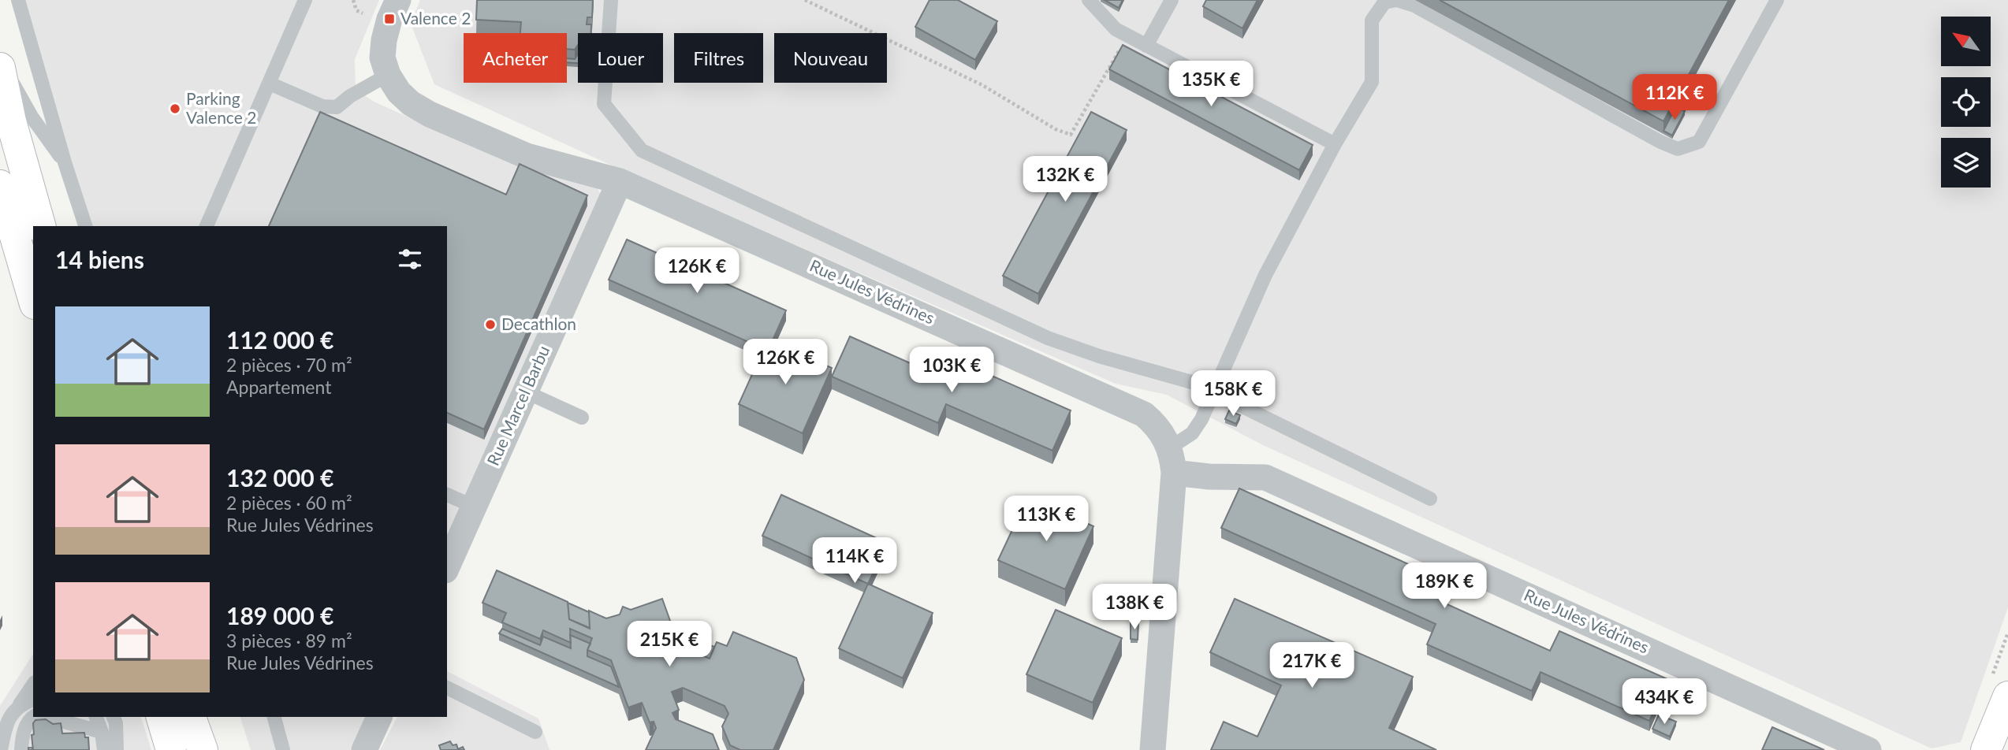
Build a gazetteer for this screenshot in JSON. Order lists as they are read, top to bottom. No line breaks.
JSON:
{"streets":{"street":["Rue Jules Védrines","Rue Marcel Barbu"]},"crossings":[["Rue Jules Védrines","Rue Marcel Barbu"]],"places":{"transit":["Valence 2"],"other":["Parking Valence 2","Decathlon"]},"north":"top left","page":{"chip":["Acheter","Louer","Filtres","Nouveau"],"price":["135K €","112K €","132K €","126K €","126K €","103K €","158K €","113K €","114K €","189K €","138K €","215K €","217K €","434K €"],"heading":"14 biens","list":[{"name":"112 000 €","note":"2 pièces · 70 m² · Appartement"},{"name":"132 000 €","note":"2 pièces · 60 m² · Rue Jules Védrines"},{"name":"189 000 €","note":"3 pièces · 89 m² · Rue Jules Védrines"}]}}
